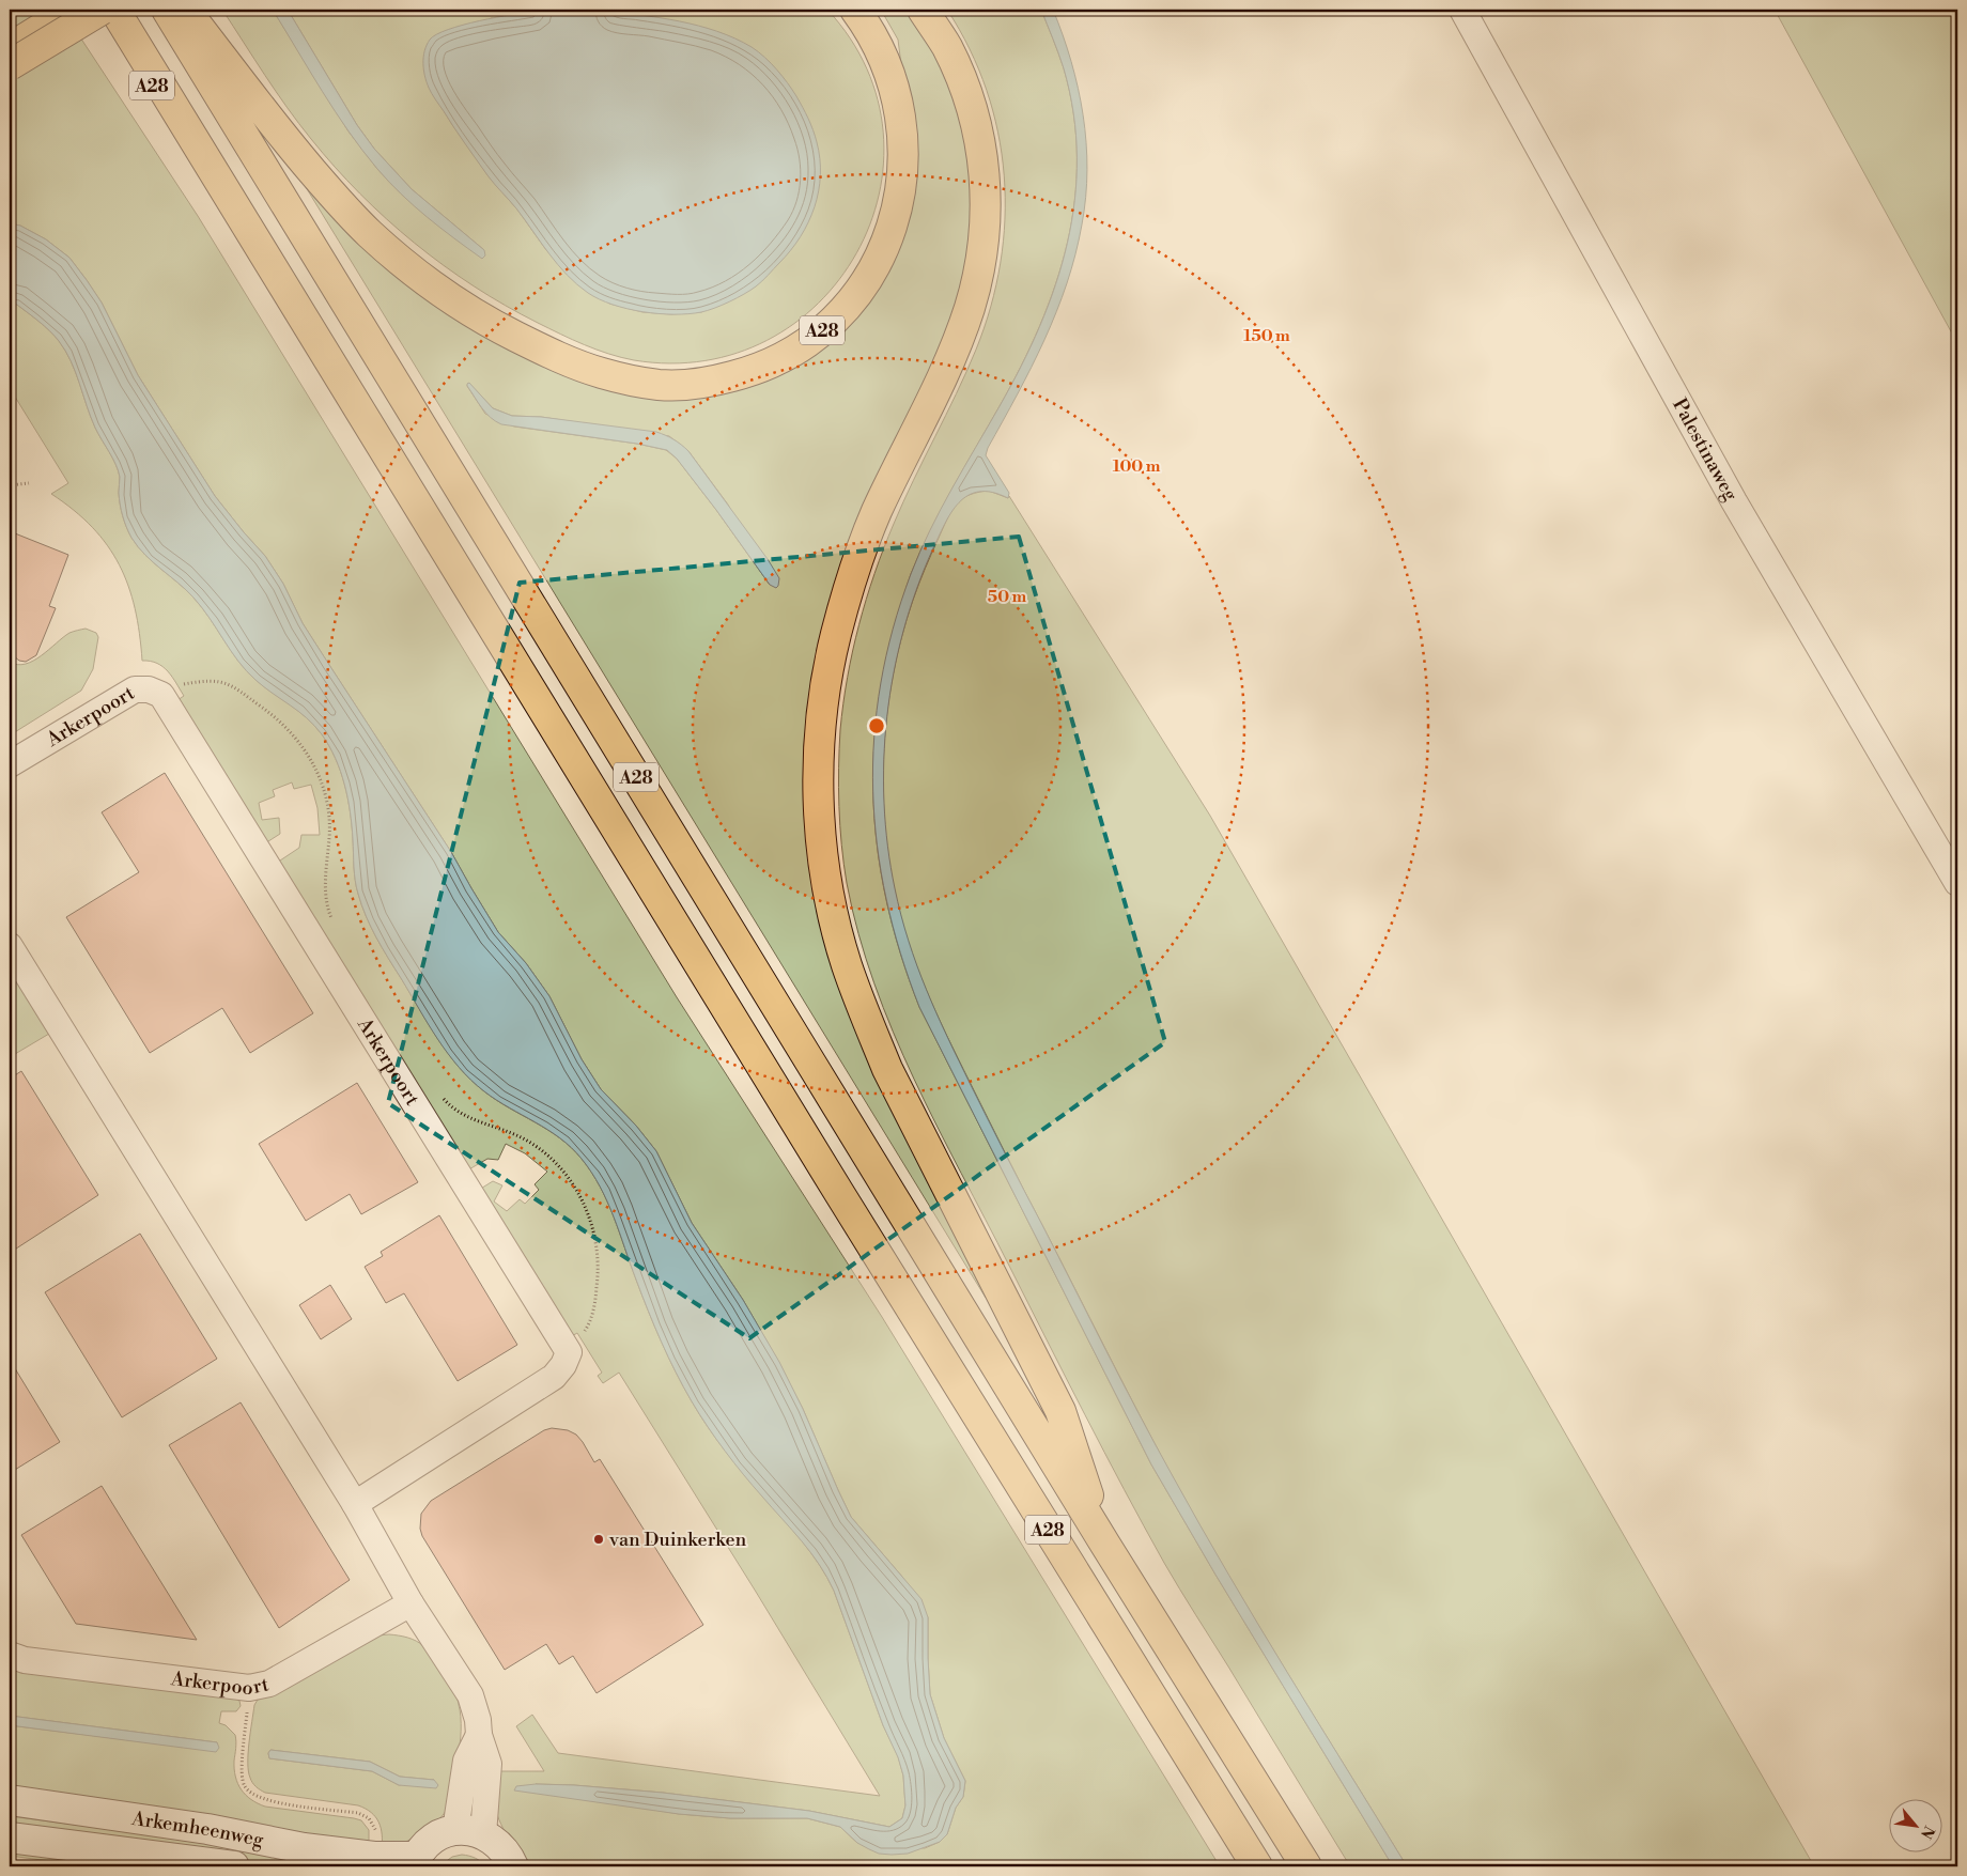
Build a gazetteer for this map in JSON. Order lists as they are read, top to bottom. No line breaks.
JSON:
{"streets":{"main road":["A28","Arkemheenweg"],"street":["Palestinaweg","Arkerpoort"]},"places":["van Duinkerken"],"north":"bottom right","rings":["150 m","100 m","50 m"]}
